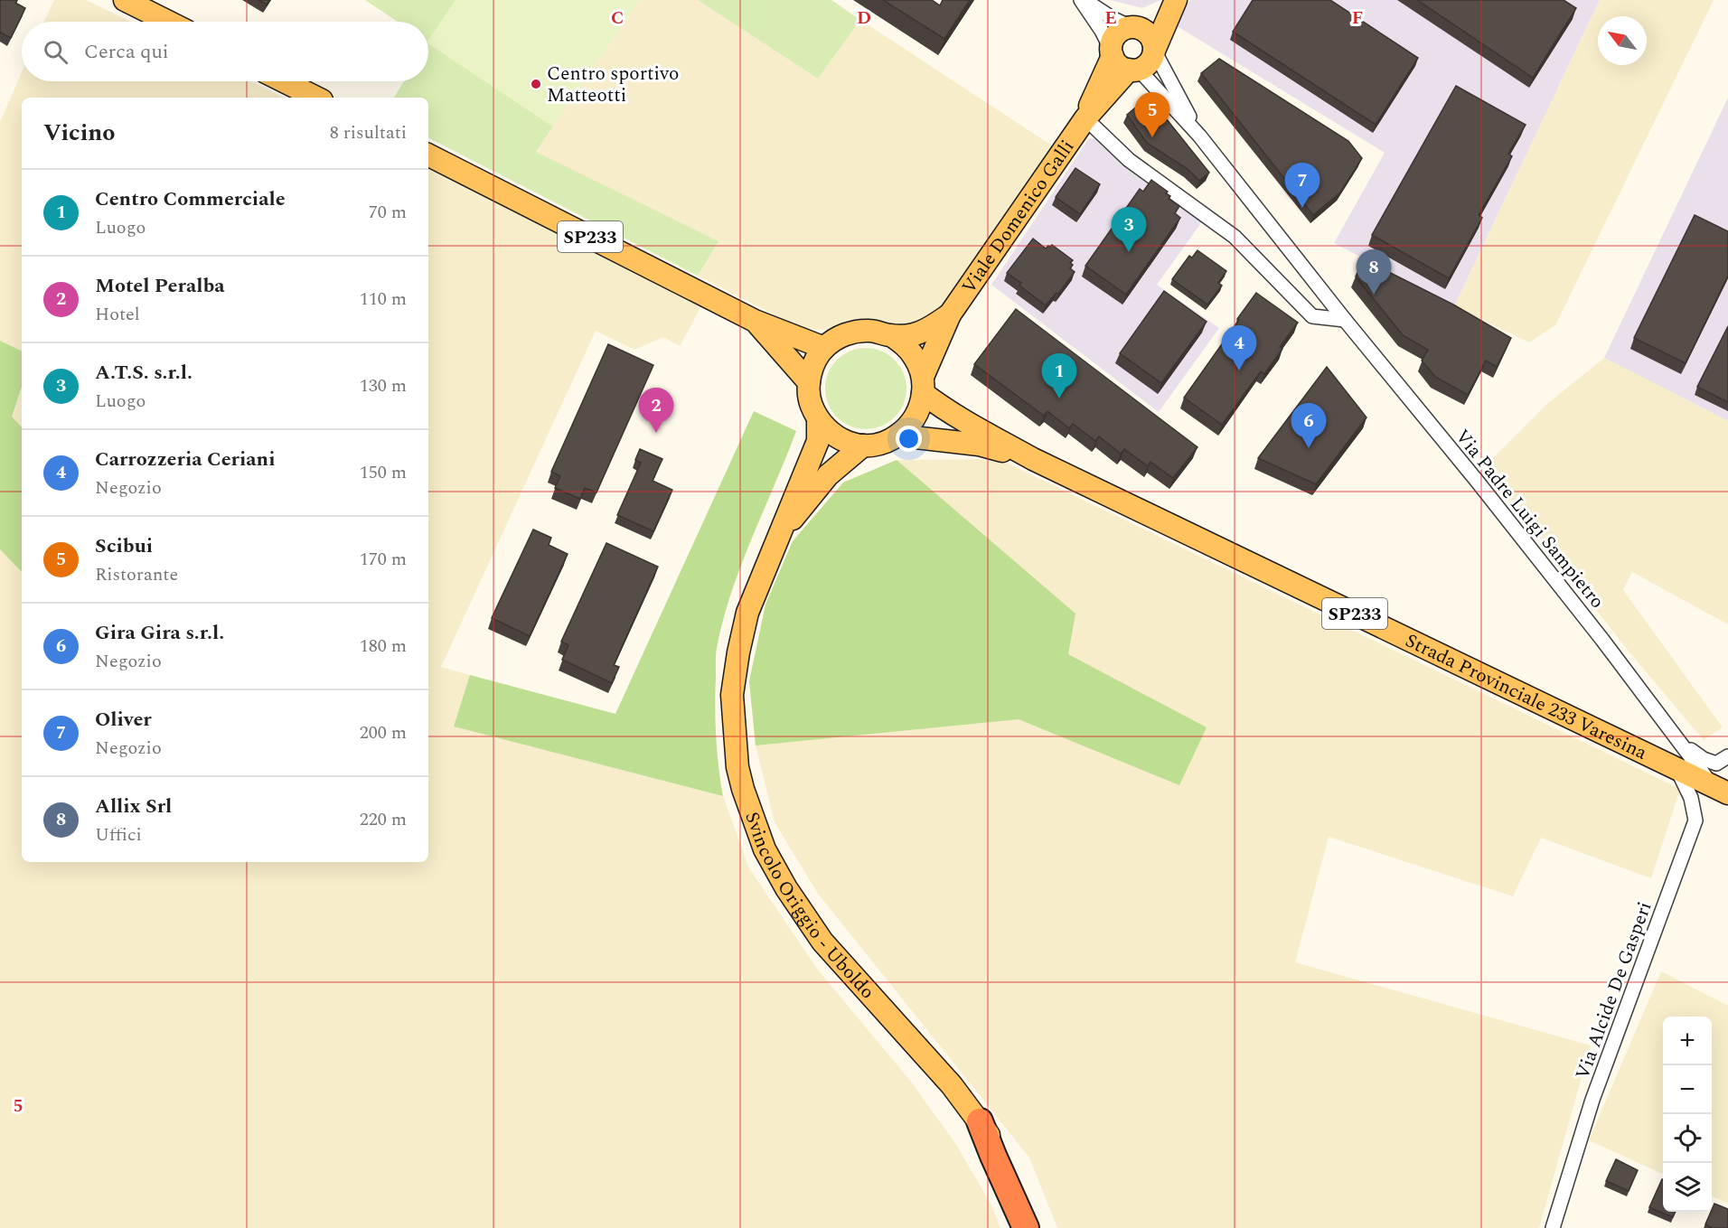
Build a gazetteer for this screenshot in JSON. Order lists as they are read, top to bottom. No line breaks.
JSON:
{"streets":{"main road":["Viale Domenico Galli","SP233","Strada Provinciale 233 Varesina","Svincolo Origgio - Uboldo"],"street":["Via Padre Luigi Sampietro","Via Alcide De Gasperi"]},"crossings":[["Viale Domenico Galli","SP233"],["Viale Domenico Galli","Via Padre Luigi Sampietro"],["Viale Domenico Galli","Strada Provinciale 233 Varesina"],["Viale Domenico Galli","Svincolo Origgio - Uboldo"],["SP233","Strada Provinciale 233 Varesina"],["SP233","Svincolo Origgio - Uboldo"],["Via Padre Luigi Sampietro","Strada Provinciale 233 Varesina"],["Strada Provinciale 233 Varesina","Svincolo Origgio - Uboldo"],["Strada Provinciale 233 Varesina","Via Alcide De Gasperi"]],"places":["Centro sportivo Matteotti"],"north":"top left","page":{"search":"Cerca qui","pins":["5","7","3","8","4","1","2","6"],"heading":["Vicino","8 risultati"],"list":[{"mark":"1","name":"Centro Commerciale","note":"Luogo","value":"70 m"},{"mark":"2","name":"Motel Peralba","note":"Hotel","value":"110 m"},{"mark":"3","name":"A.T.S. s.r.l.","note":"Luogo","value":"130 m"},{"mark":"4","name":"Carrozzeria Ceriani","note":"Negozio","value":"150 m"},{"mark":"5","name":"Scibui","note":"Ristorante","value":"170 m"},{"mark":"6","name":"Gira Gira s.r.l.","note":"Negozio","value":"180 m"},{"mark":"7","name":"Oliver","note":"Negozio","value":"200 m"},{"mark":"8","name":"Allix Srl","note":"Uffici","value":"220 m"}],"map_buttons":["+","−"]},"grid":{"columns":["C","D","E","F"],"rows":["5"]}}
